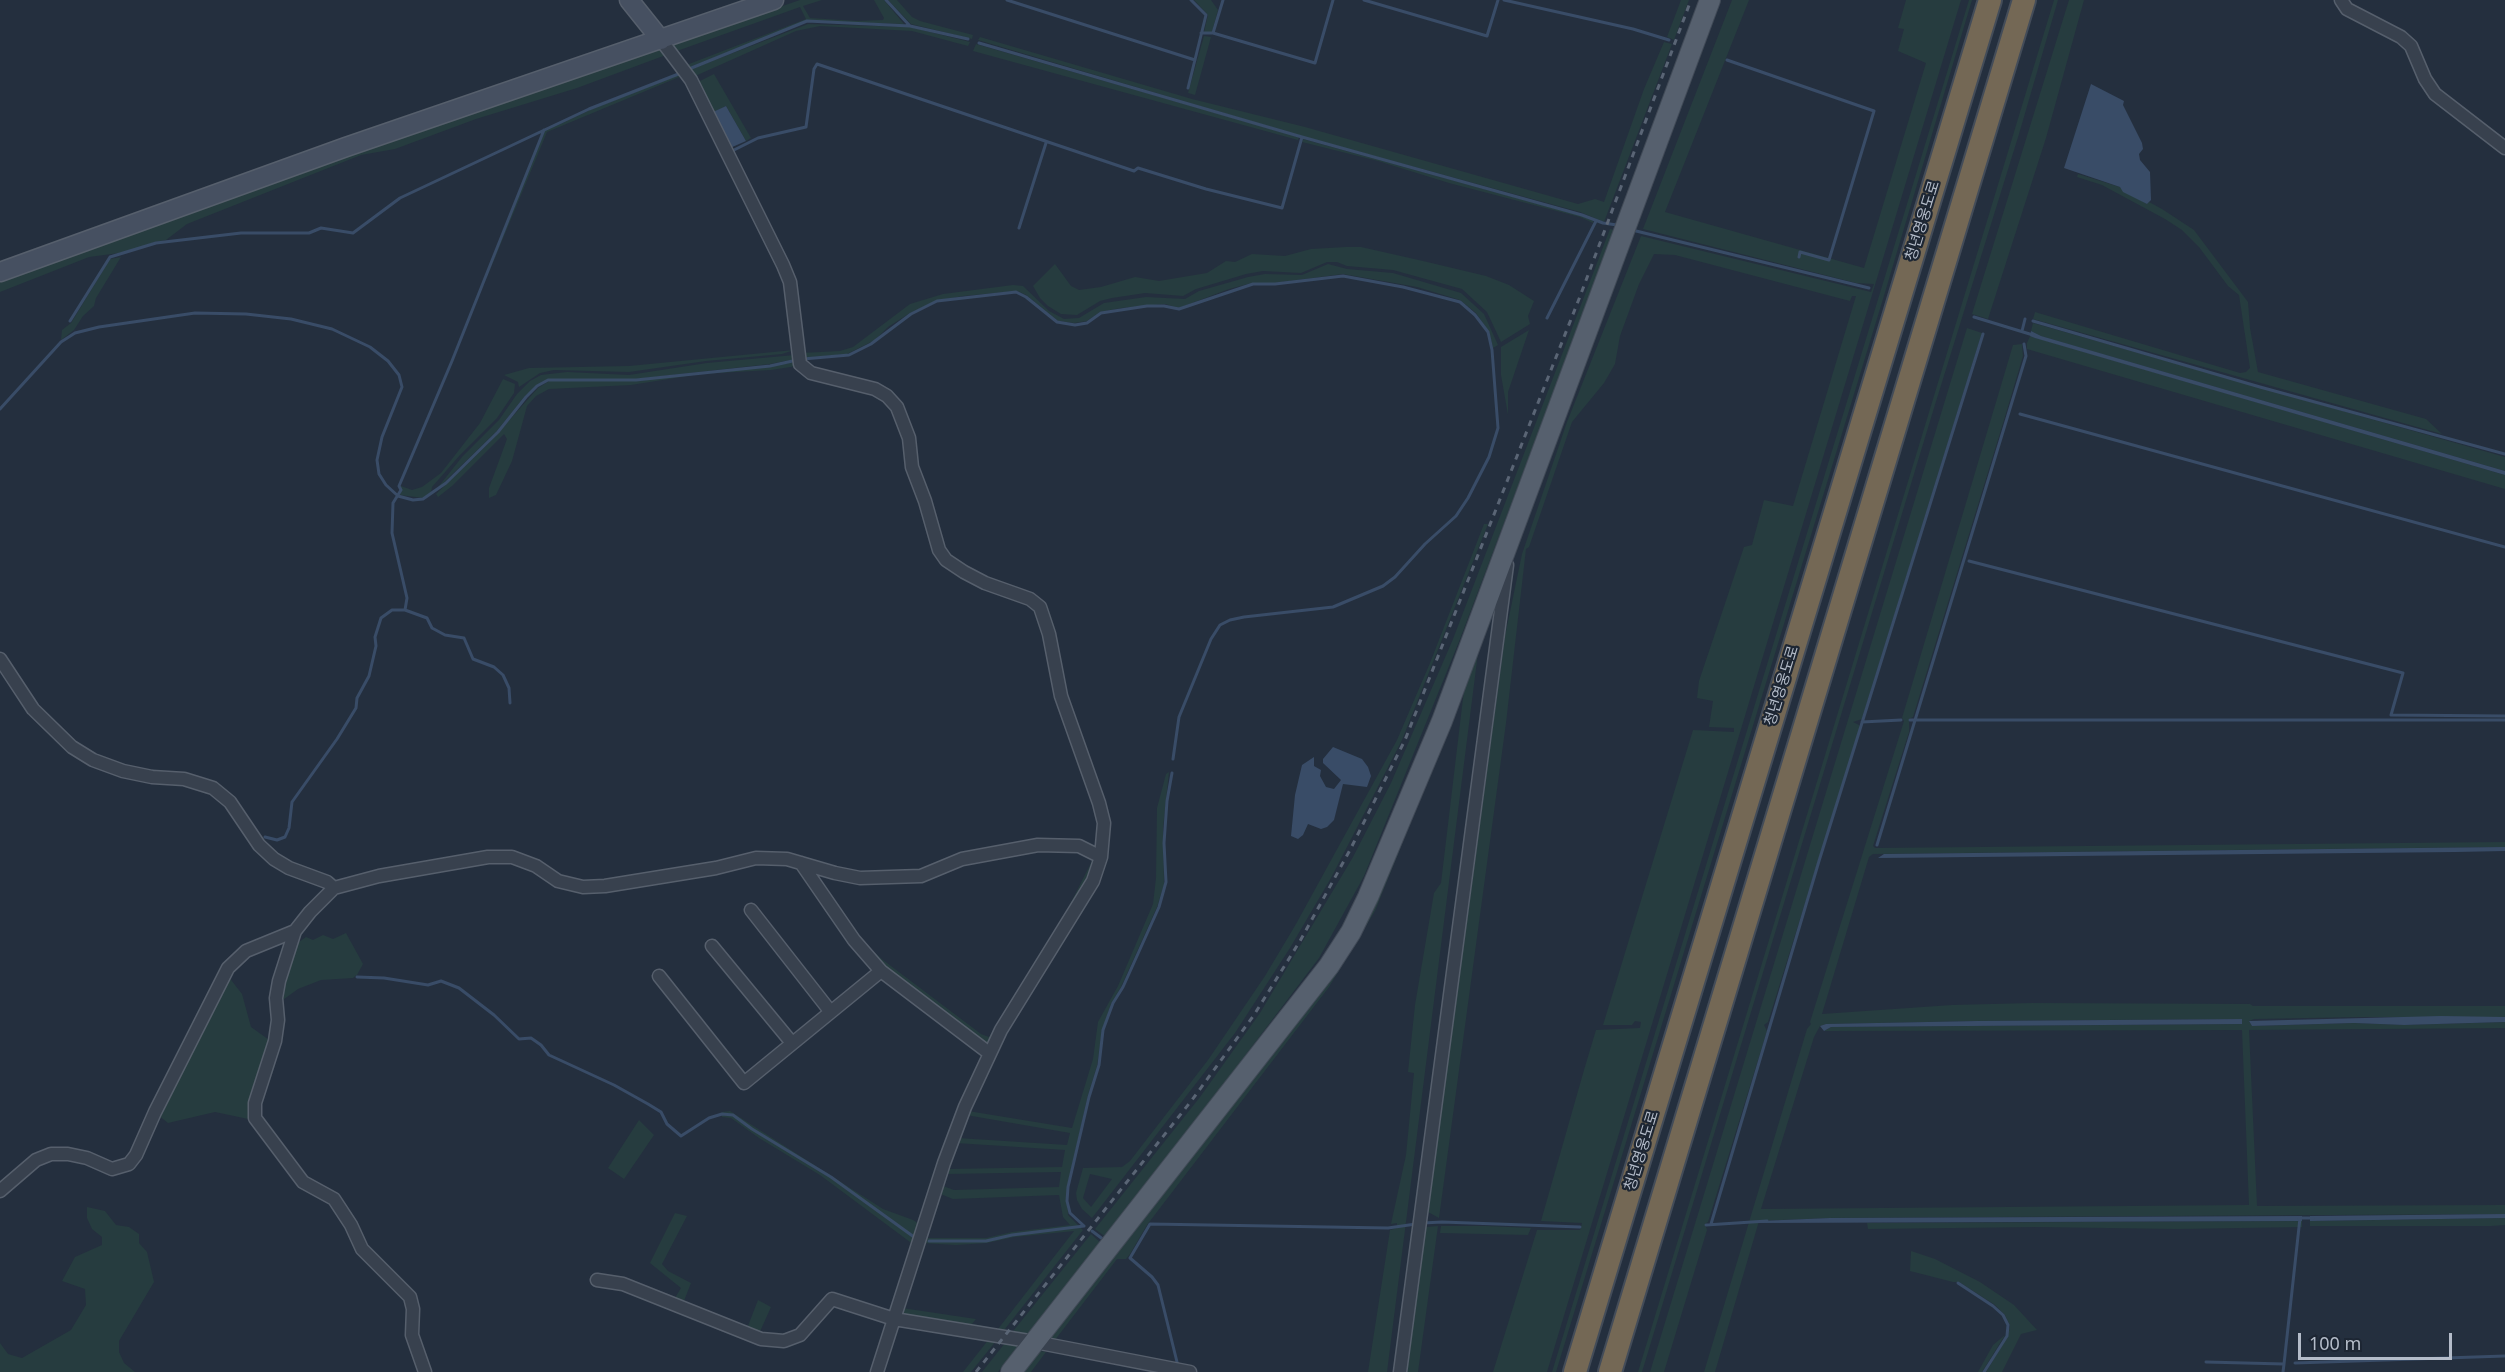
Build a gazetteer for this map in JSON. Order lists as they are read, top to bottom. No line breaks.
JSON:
{"streets":{"highway":["청년영웅도로"]},"scale_bar":"100 m"}
